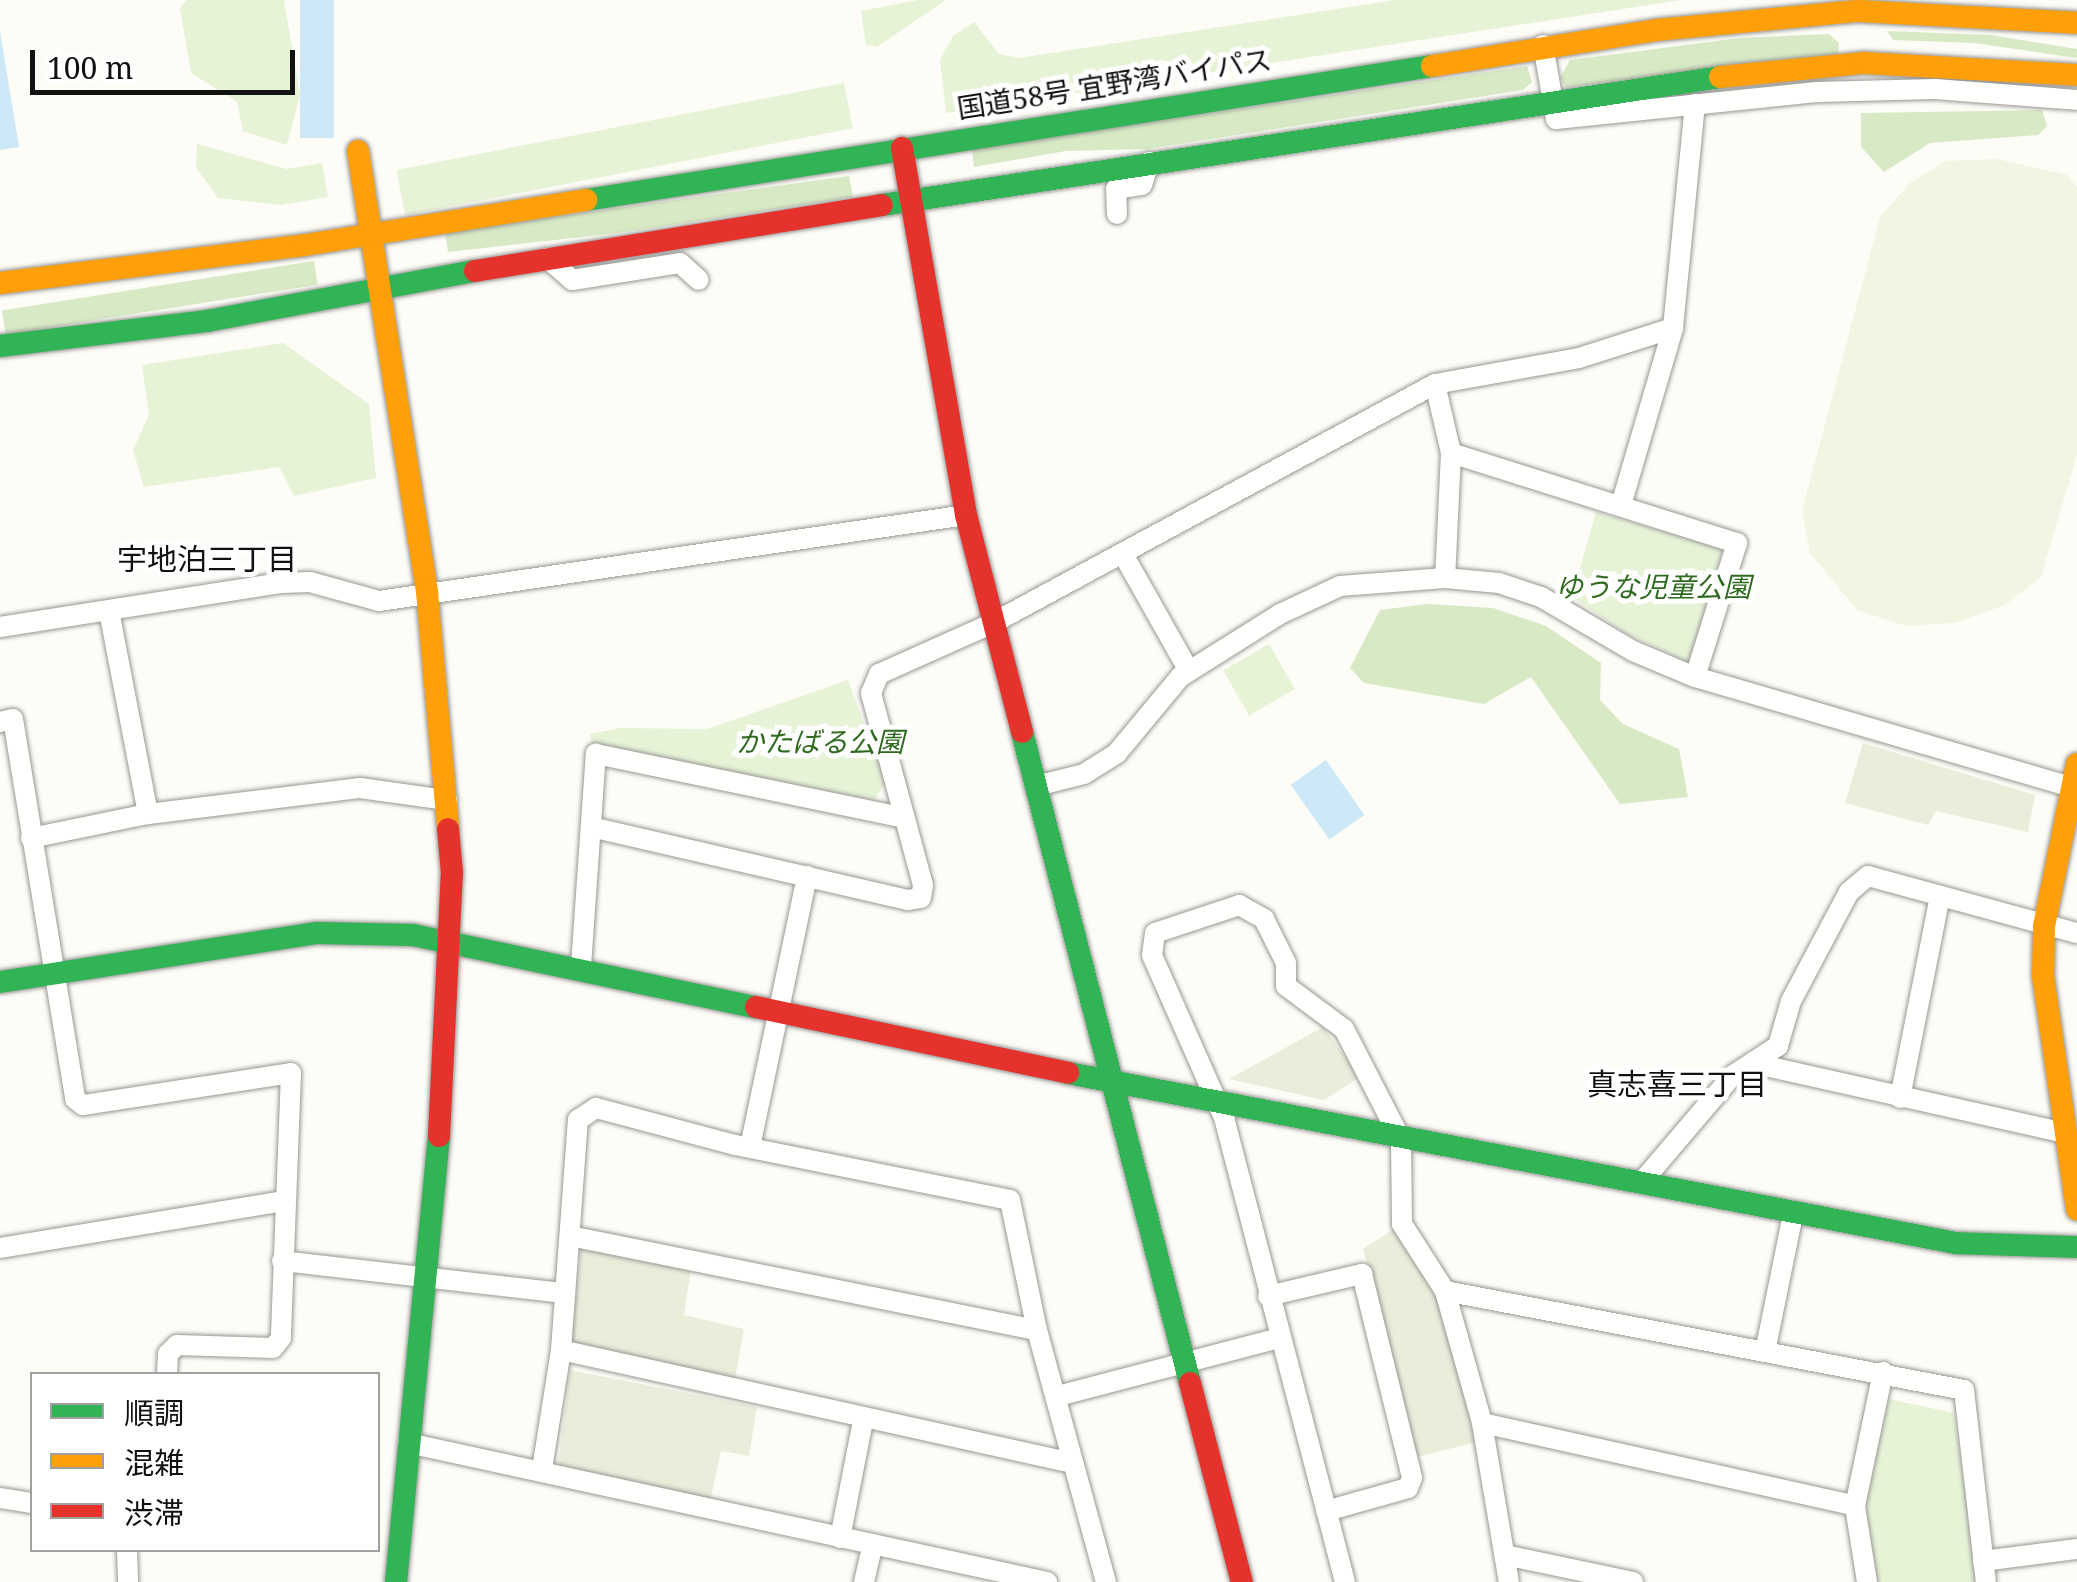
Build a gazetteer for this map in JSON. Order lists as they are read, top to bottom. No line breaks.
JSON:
{"streets":{"main road":["国道58号 宜野湾バイパス"]},"districts":["宇地泊三丁目","真志喜三丁目"],"parks":["ゆうな児童公園","かたばる公園"],"legend":["順調","混雑","渋滞"],"scale_bar":"100 m"}
